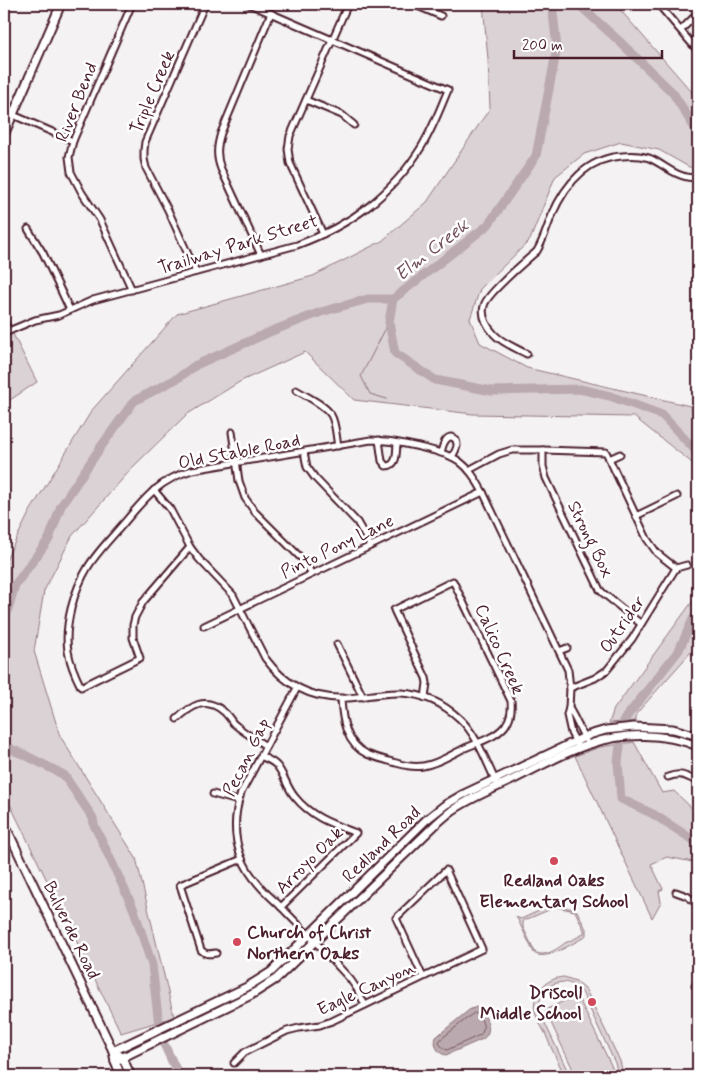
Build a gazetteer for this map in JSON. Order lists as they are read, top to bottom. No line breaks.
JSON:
{"streets":{"main road":["Redland Road","Bulverde Road"],"street":["Triple Creek","River Bend","Trailway Park Street","Old Stable Road","Strong Box","Pinto Pony Lane","Outrider","Calico Creek","Pecan Gap","Arroyo Oak","Eagle Canyon"]},"crossings":[["Triple Creek","Trailway Park Street"],["River Bend","Trailway Park Street"],["Old Stable Road","Pinto Pony Lane"],["Old Stable Road","Outrider"],["Old Stable Road","Redland Road"],["Strong Box","Outrider"],["Pecan Gap","Redland Road"],["Pecan Gap","Arroyo Oak"],["Pecan Gap","Eagle Canyon"],["Redland Road","Bulverde Road"]],"water":["Elm Creek"],"places":["Redland Oaks Elementary School","Church of Christ Northern Oaks","Driscoll Middle School"],"scale_bar":"200 m"}
